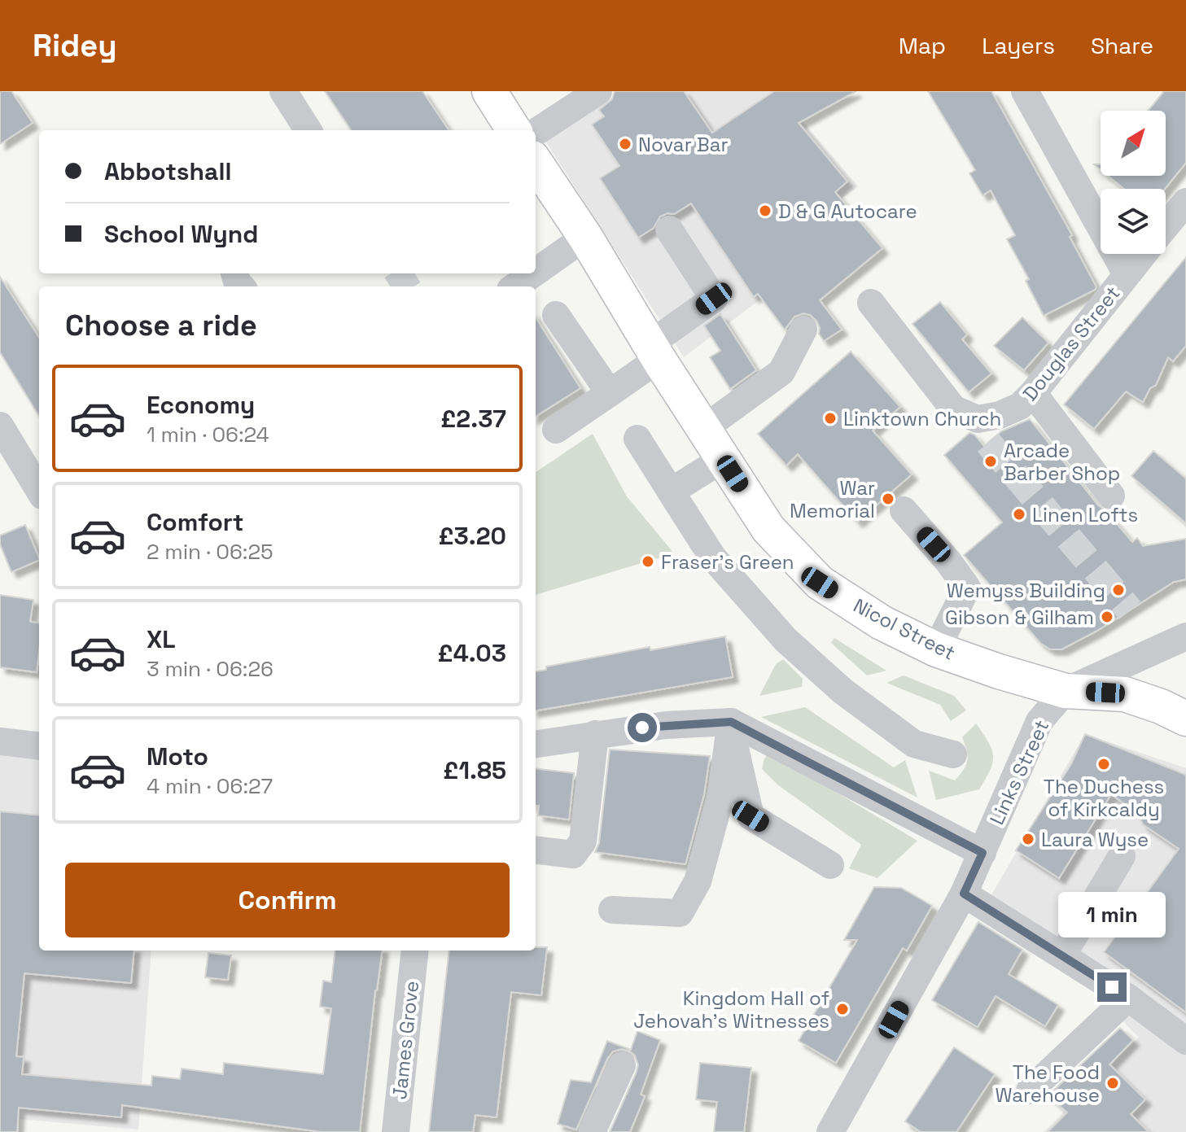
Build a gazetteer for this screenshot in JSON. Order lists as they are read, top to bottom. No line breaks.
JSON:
{"streets":{"main road":["Nicol Street"],"street":["Douglas Street","Links Street","James Grove"]},"crossings":[["Nicol Street","Links Street"]],"places":["Novar Bar","D & G Autocare","Linktown Church","Arcade Barber Shop","War Memorial","Linen Lofts","Fraser’s Green","Wemyss Building","Gibson & Gilham","The Duchess of Kirkcaldy","Laura Wyse","Kingdom Hall of Jehovah's Witnesses","The Food Warehouse"],"north":"top right","page":{"header":"Ridey","nav":["Map","Layers","Share"],"banner":["Abbotshall","School Wynd"],"heading":"Choose a ride","list":[{"name":"Economy","note":"1 min · 06:24","value":"£2.37"},{"name":"Comfort","note":"2 min · 06:25","value":"£3.20"},{"name":"XL","note":"3 min · 06:26","value":"£4.03"},{"name":"Moto","note":"4 min · 06:27","value":"£1.85"}],"buttons":"Confirm","bubble":"1 min"}}
